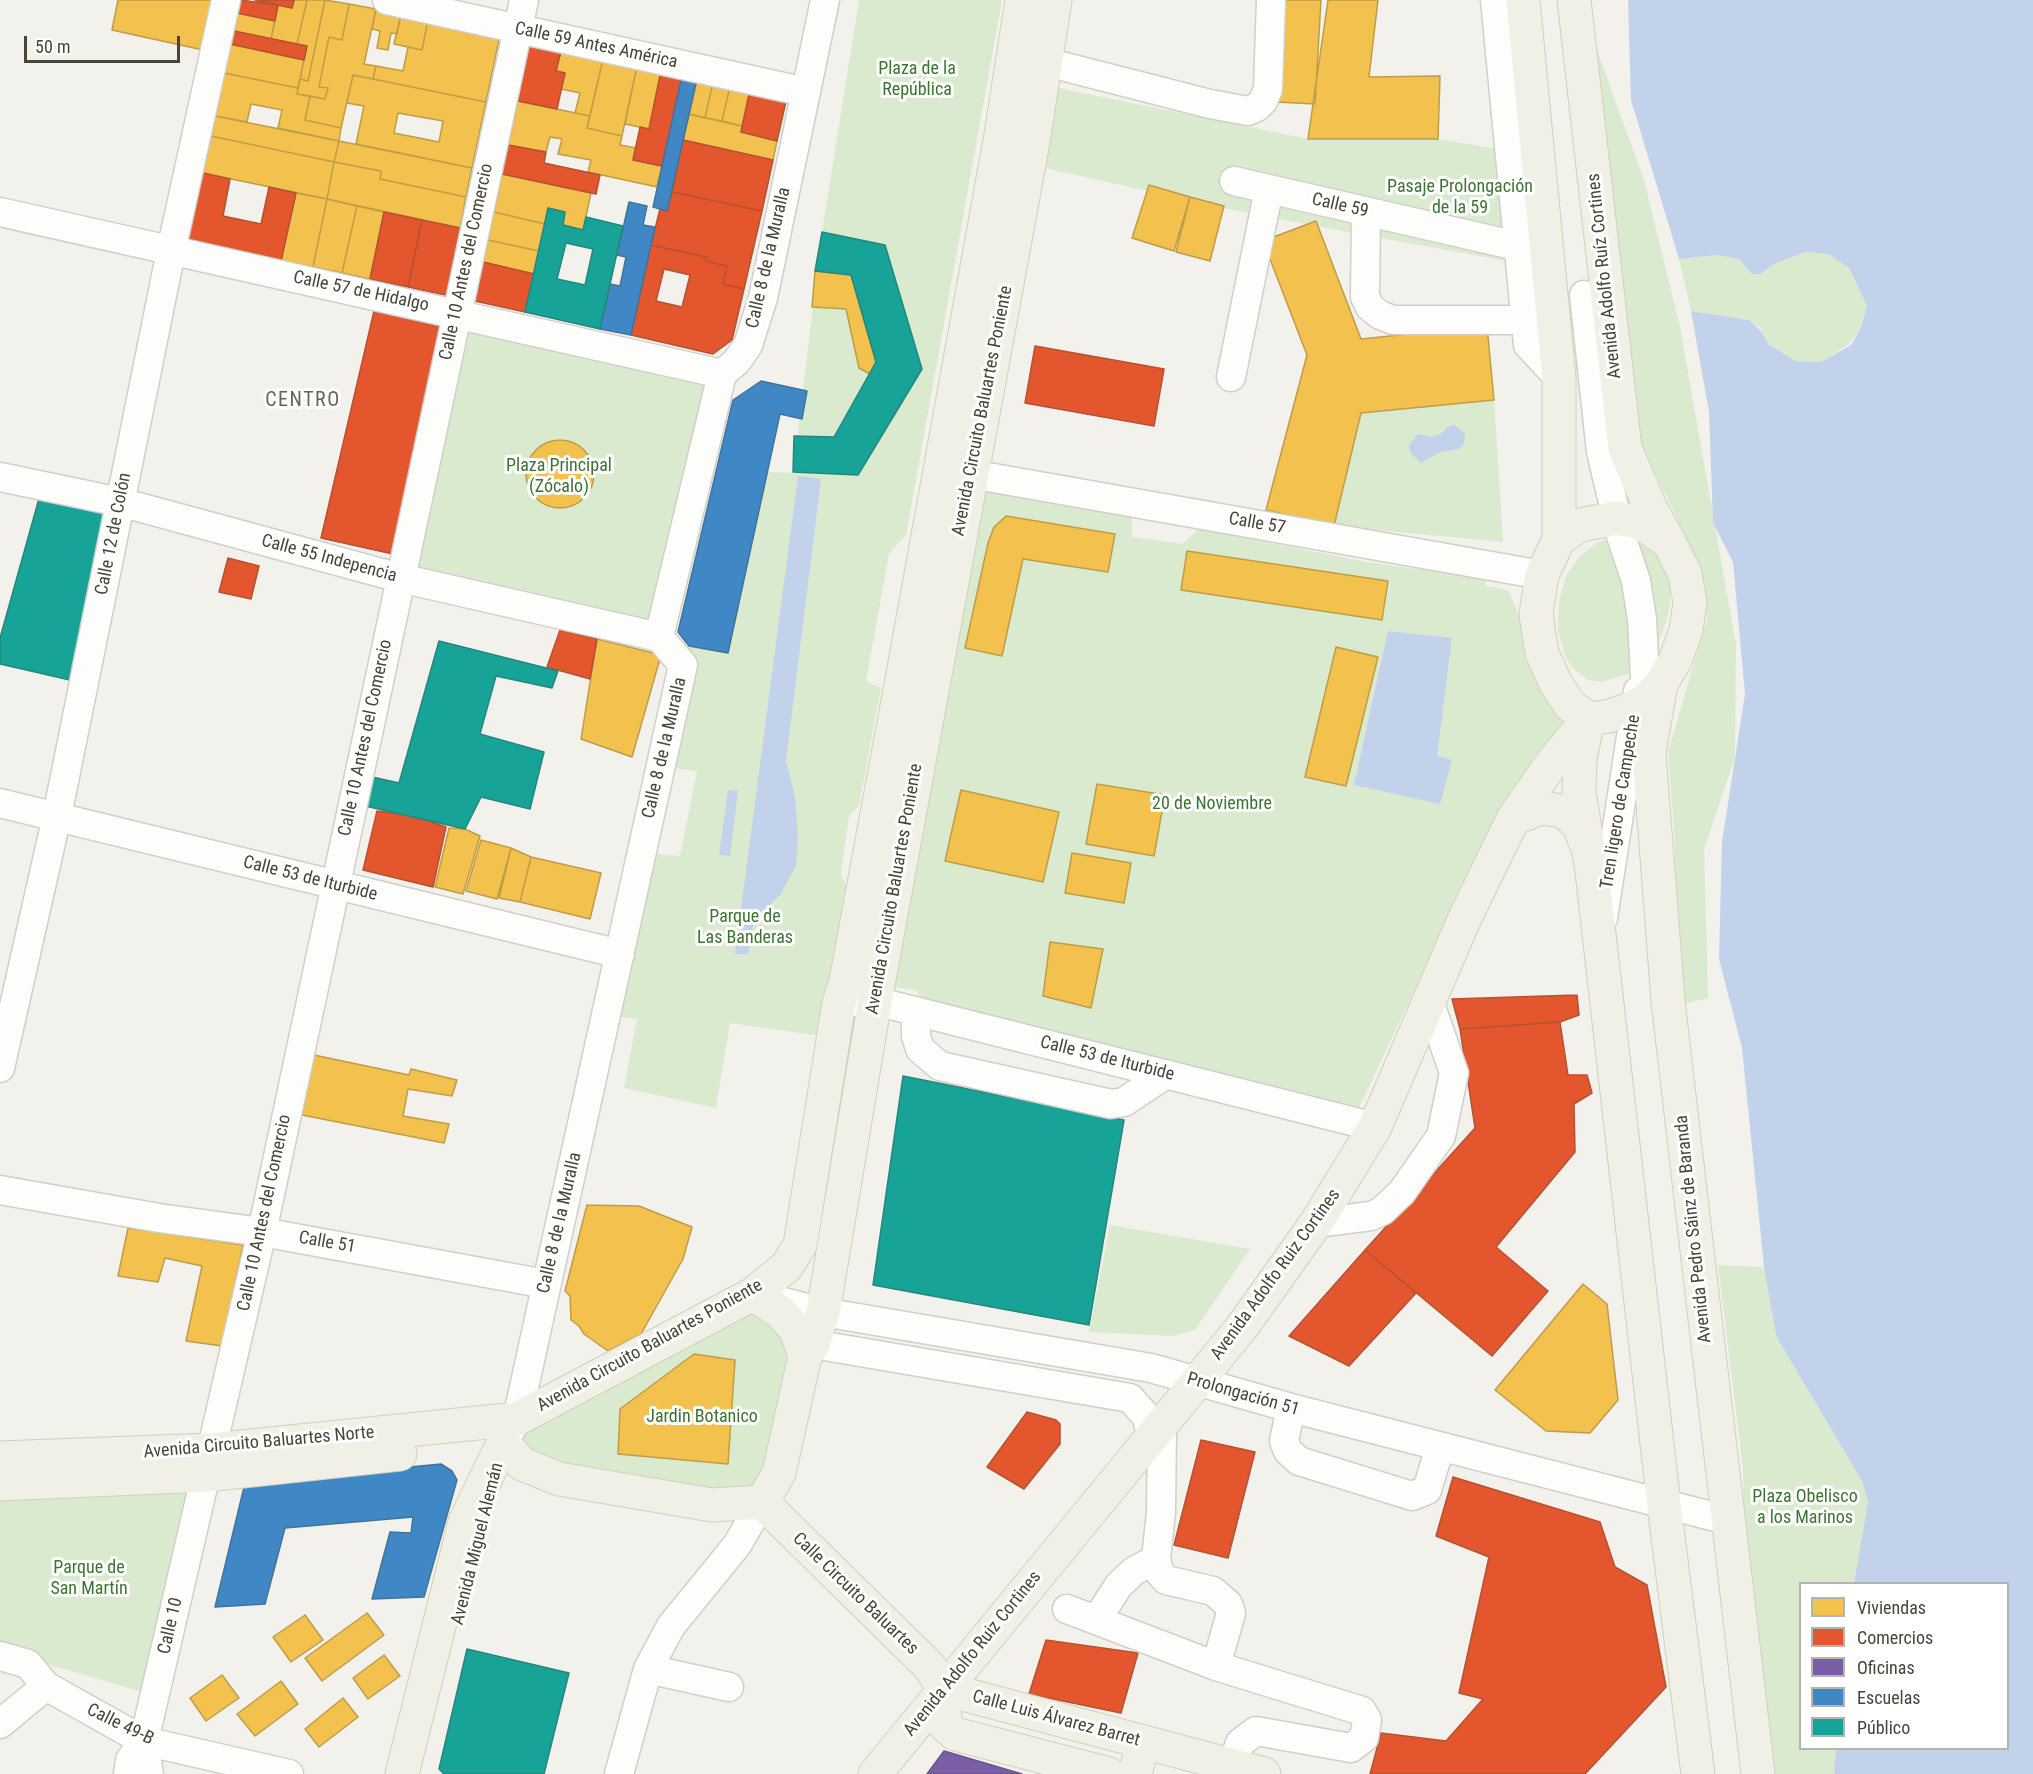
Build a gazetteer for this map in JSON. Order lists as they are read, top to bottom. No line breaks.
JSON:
{"streets":{"main road":["Avenida Adolfo Ruíz Cortines","Avenida Circuito Baluartes Poniente","Avenida Pedro Sáinz de Baranda","Avenida Adolfo Ruiz Cortines","Avenida Circuito Baluartes Norte","Avenida Miguel Alemán","Calle Circuito Baluartes","Calle Luis Álvarez Barret"],"street":["Calle 59 Antes América","Calle 59","Calle 8 de la Muralla","Calle 10 Antes del Comercio","Calle 57 de Hidalgo","Calle 57","Calle 12 de Colón","Calle 55 Indepencia","Tren ligero de Campeche","Calle 53 de Iturbide","Calle 51","Prolongación 51","Calle 10","Calle 49-B"]},"crossings":[["Calle 59 Antes América","Calle 8 de la Muralla"],["Calle 59 Antes América","Calle 10 Antes del Comercio"],["Calle 8 de la Muralla","Calle 57 de Hidalgo"],["Calle 8 de la Muralla","Avenida Circuito Baluartes Poniente"],["Calle 8 de la Muralla","Calle 55 Indepencia"],["Calle 8 de la Muralla","Calle 53 de Iturbide"],["Calle 8 de la Muralla","Calle 51"],["Calle 8 de la Muralla","Avenida Circuito Baluartes Norte"],["Calle 8 de la Muralla","Avenida Miguel Alemán"],["Calle 10 Antes del Comercio","Calle 57 de Hidalgo"],["Calle 10 Antes del Comercio","Calle 55 Indepencia"],["Calle 10 Antes del Comercio","Calle 53 de Iturbide"],["Calle 10 Antes del Comercio","Calle 51"],["Calle 10 Antes del Comercio","Avenida Circuito Baluartes Norte"],["Calle 10 Antes del Comercio","Calle 10"],["Avenida Adolfo Ruíz Cortines","Tren ligero de Campeche"],["Avenida Adolfo Ruíz Cortines","Avenida Pedro Sáinz de Baranda"],["Calle 57 de Hidalgo","Calle 12 de Colón"],["Avenida Circuito Baluartes Poniente","Calle 57"],["Avenida Circuito Baluartes Poniente","Calle 53 de Iturbide"],["Avenida Circuito Baluartes Poniente","Prolongación 51"],["Avenida Circuito Baluartes Poniente","Avenida Circuito Baluartes Norte"],["Avenida Circuito Baluartes Poniente","Avenida Miguel Alemán"],["Avenida Circuito Baluartes Poniente","Calle Circuito Baluartes"],["Calle 12 de Colón","Calle 55 Indepencia"],["Calle 12 de Colón","Calle 53 de Iturbide"],["Tren ligero de Campeche","Avenida Pedro Sáinz de Baranda"],["Calle 53 de Iturbide","Avenida Adolfo Ruiz Cortines"],["Avenida Pedro Sáinz de Baranda","Prolongación 51"],["Avenida Adolfo Ruiz Cortines","Prolongación 51"],["Avenida Adolfo Ruiz Cortines","Calle Circuito Baluartes"],["Avenida Adolfo Ruiz Cortines","Calle Luis Álvarez Barret"],["Avenida Circuito Baluartes Norte","Avenida Miguel Alemán"],["Avenida Circuito Baluartes Norte","Calle 10"],["Calle Circuito Baluartes","Calle Luis Álvarez Barret"],["Calle 10","Calle 49-B"]],"districts":["CENTRO"],"parks":["Plaza de la República","Pasaje Prolongación de la 59","Plaza Principal (Zócalo)","20 de Noviembre","Parque de Las Banderas","Jardin Botanico","Plaza Obelisco a los Marinos","Parque de San Martín"],"legend":["Viviendas","Comercios","Oficinas","Escuelas","Público"],"scale_bar":"50 m"}
